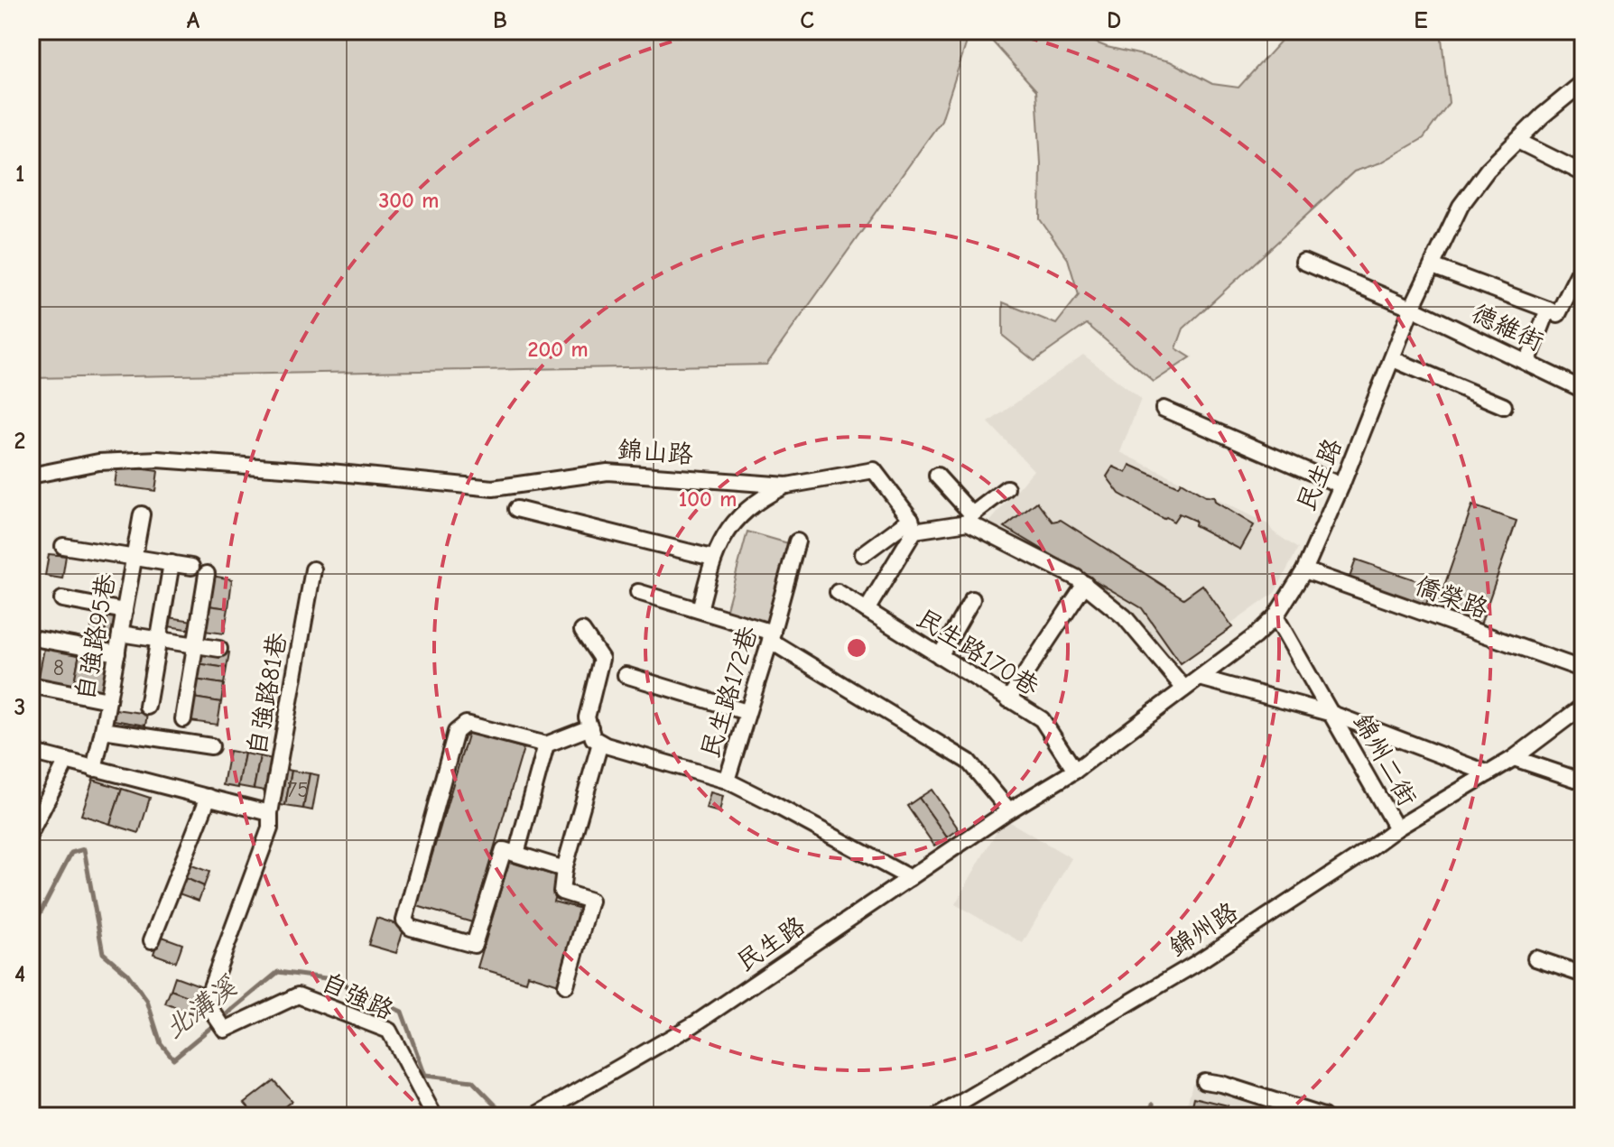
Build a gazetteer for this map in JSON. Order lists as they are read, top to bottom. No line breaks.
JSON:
{"streets":{"street":["德維街","錦山路","民生路","僑榮路","自強路95巷","民生路170巷","民生路172巷","自強路81巷","錦州二街","錦州路","自強路"]},"crossings":[["德維街","民生路"],["民生路","僑榮路"],["民生路","民生路170巷"],["民生路","民生路172巷"],["自強路81巷","自強路"],["錦州二街","錦州路"]],"water":["北溝溪"],"house_numbers":["8","75"],"grid":{"columns":["A","B","C","D","E"],"rows":["1","2","3","4"]},"rings":["300 m","200 m","100 m"]}
